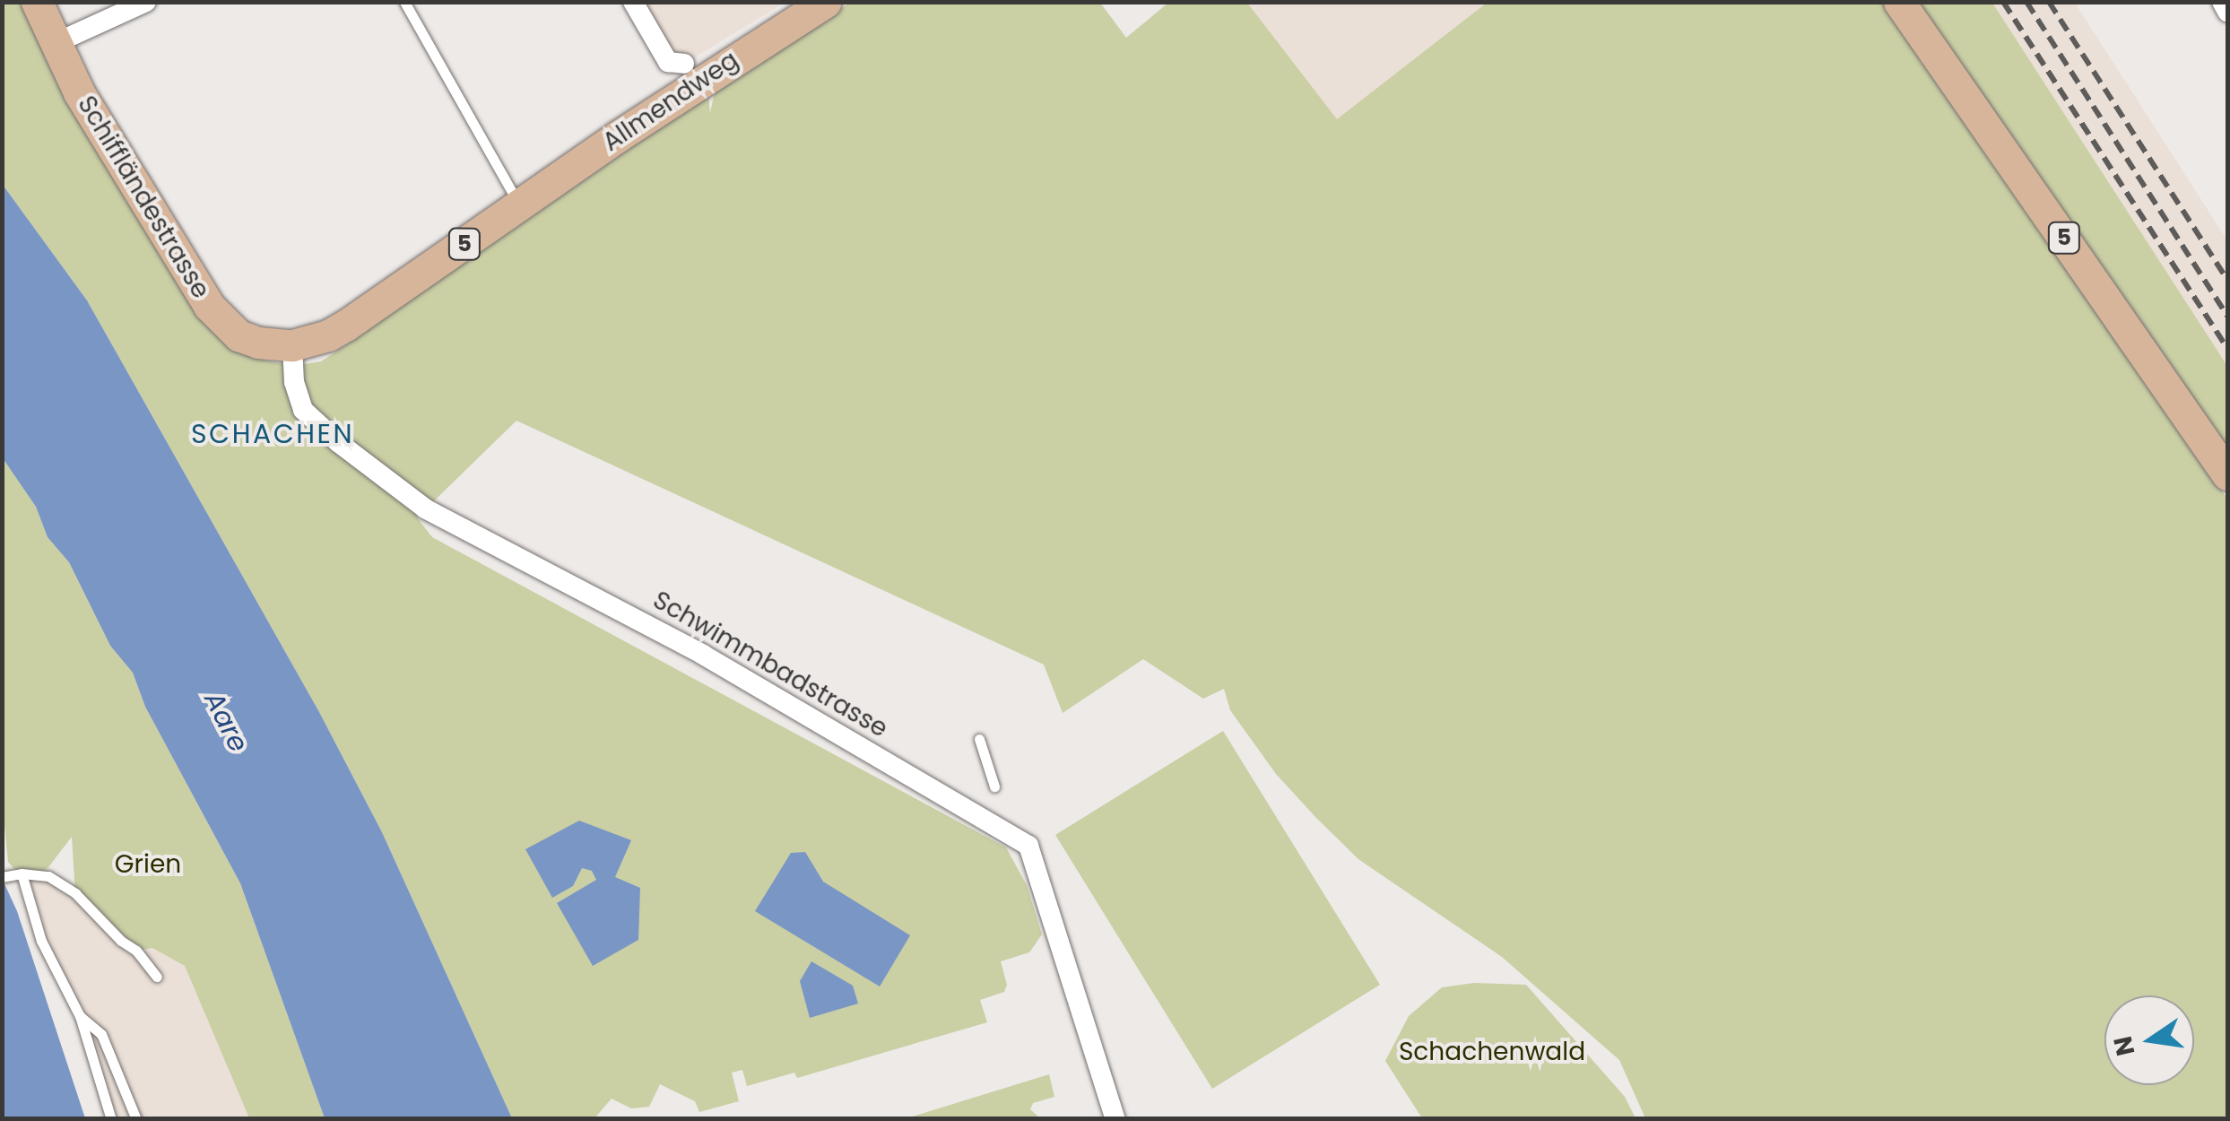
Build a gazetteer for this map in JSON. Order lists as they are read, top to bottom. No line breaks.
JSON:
{"streets":{"main road":["Allmendweg","Schiffländestrasse","5"],"street":["Schwimmbadstrasse"]},"crossings":[["Allmendweg","Schiffländestrasse"],["Allmendweg","Schwimmbadstrasse"],["Schiffländestrasse","Schwimmbadstrasse"]],"districts":["SCHACHEN"],"water":["Aare"],"parks":["Grien","Schachenwald"],"north":"left"}
